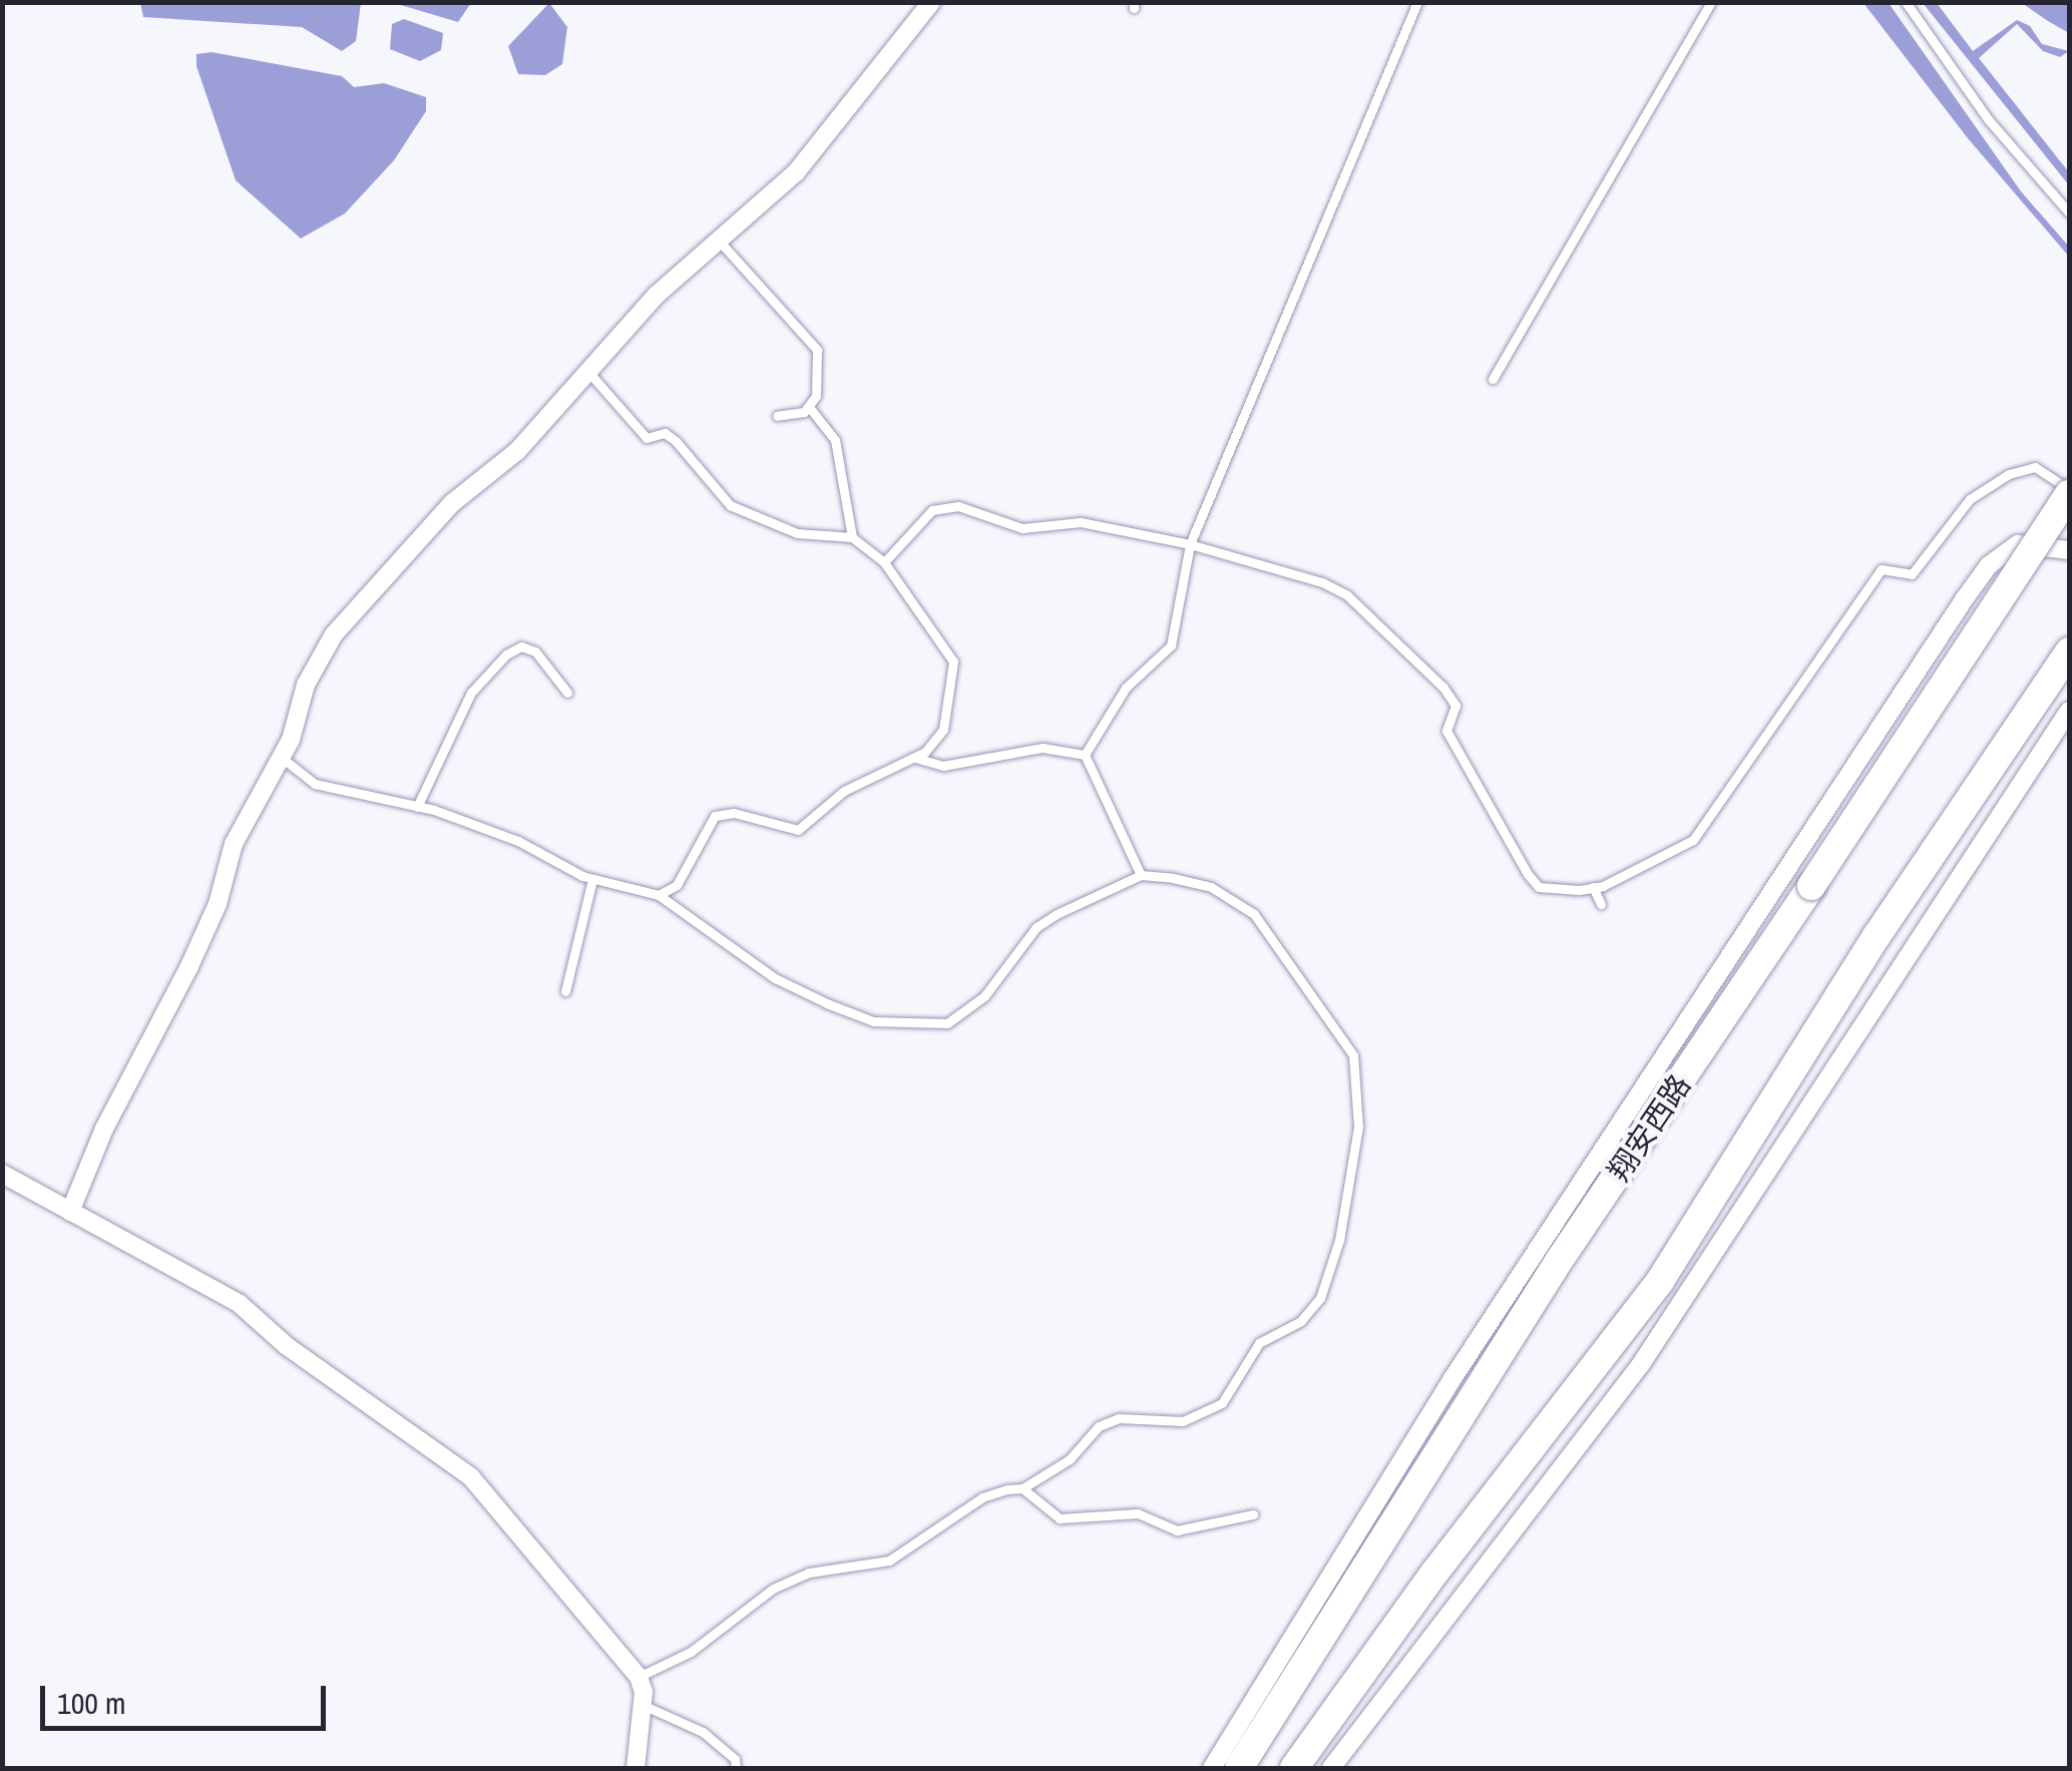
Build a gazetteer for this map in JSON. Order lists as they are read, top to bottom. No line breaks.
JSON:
{"streets":{"main road":["翔安西路"]},"scale_bar":"100 m"}
